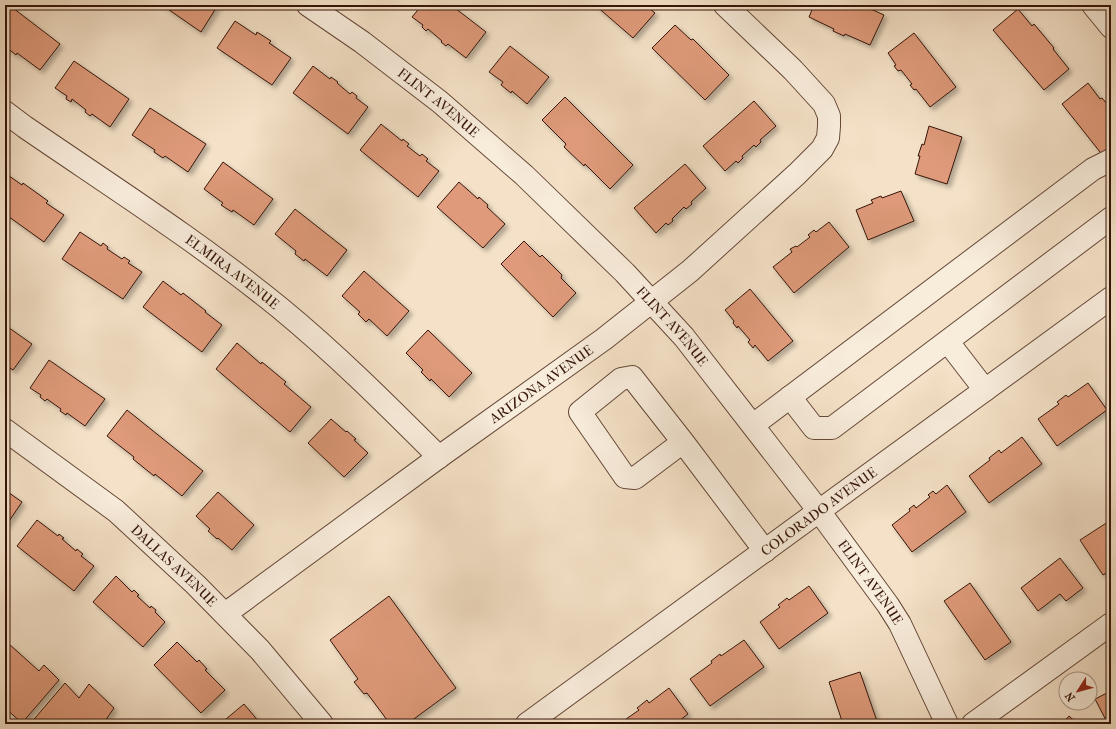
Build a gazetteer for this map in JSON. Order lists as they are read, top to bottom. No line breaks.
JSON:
{"streets":{"street":["FLINT AVENUE","ELMIRA AVENUE","ARIZONA AVENUE","COLORADO AVENUE","DALLAS AVENUE"]},"crossings":[["FLINT AVENUE","ARIZONA AVENUE"],["FLINT AVENUE","COLORADO AVENUE"],["ELMIRA AVENUE","ARIZONA AVENUE"],["ARIZONA AVENUE","DALLAS AVENUE"]],"north":"bottom left"}
